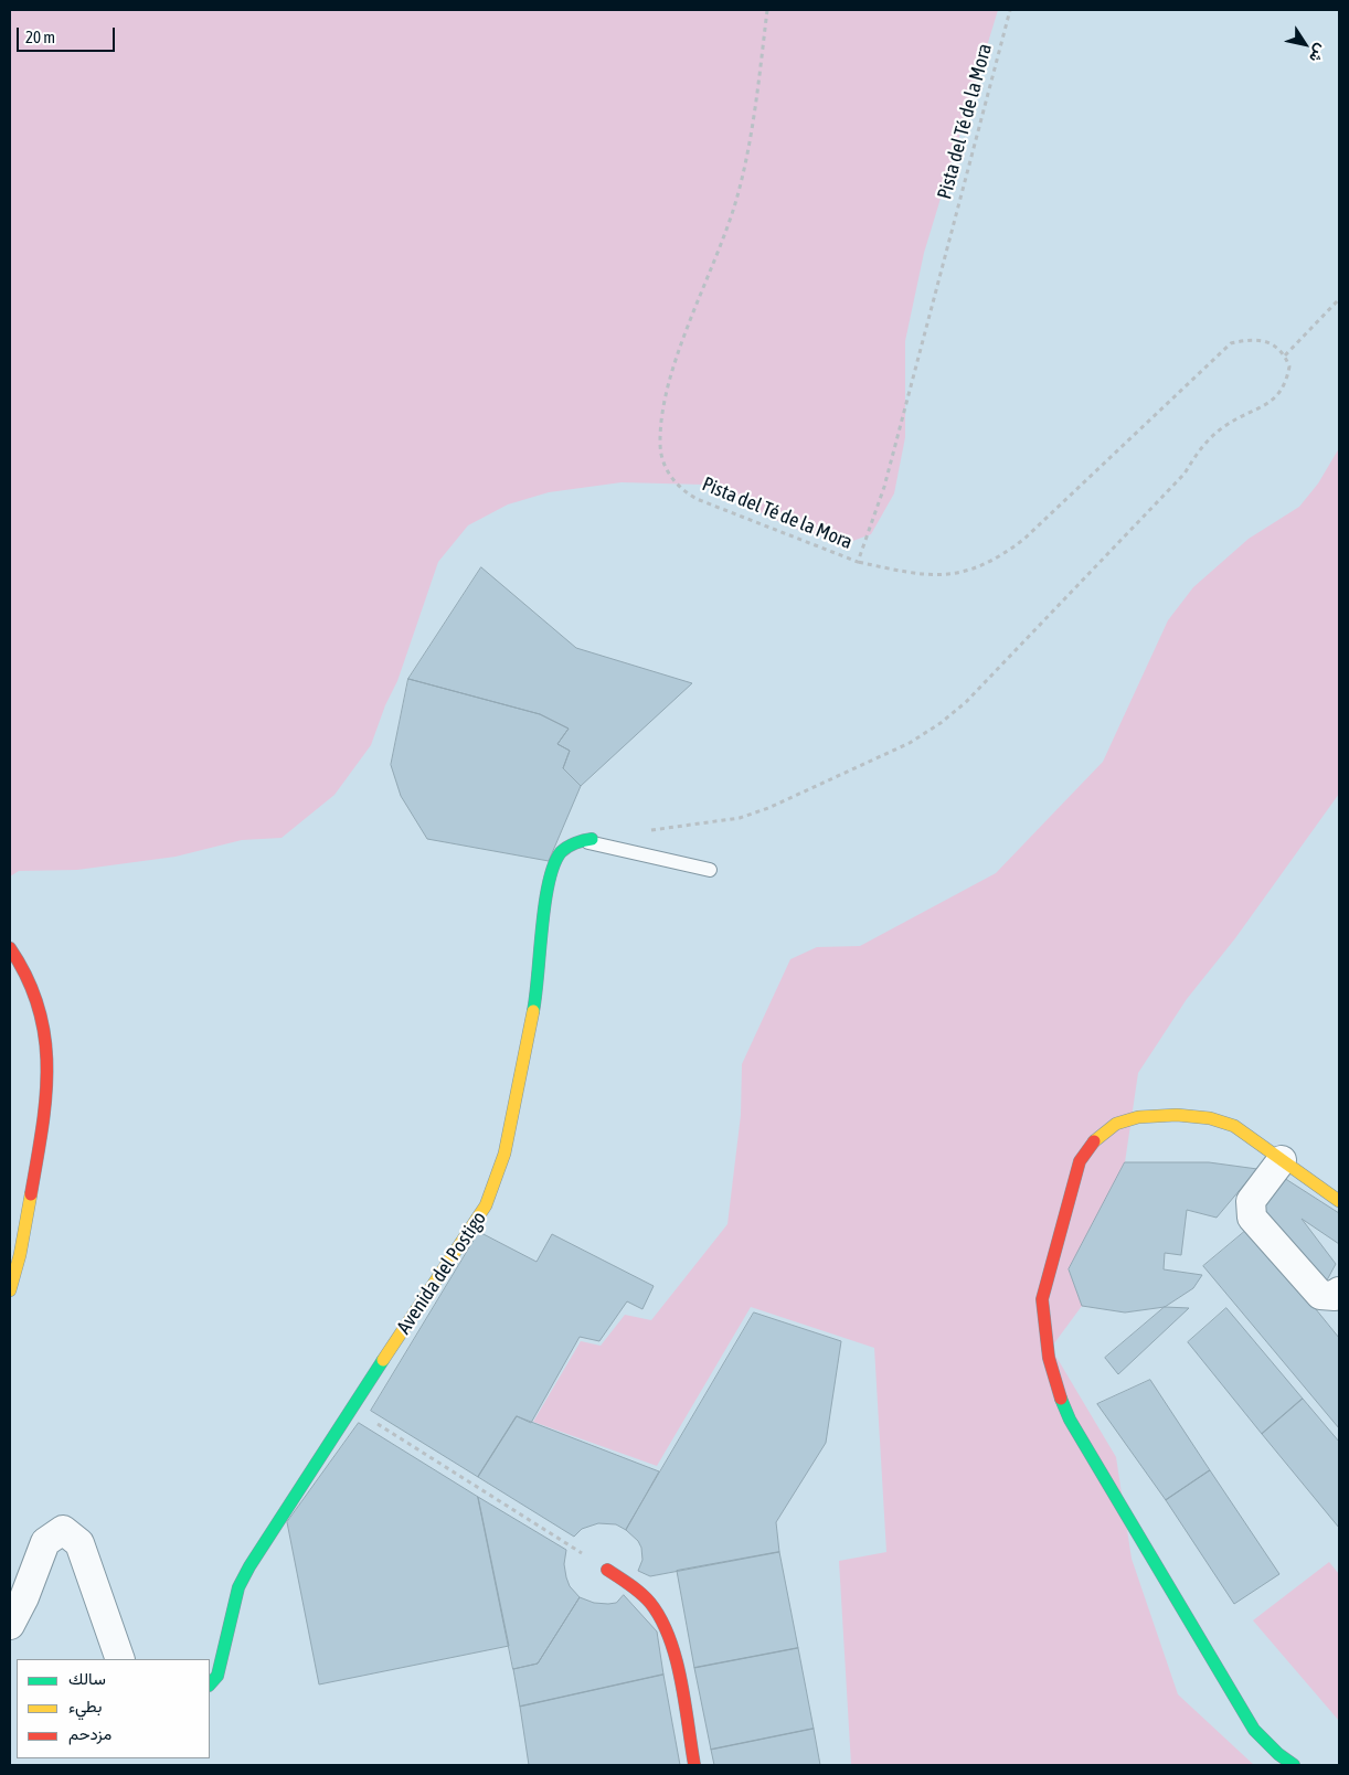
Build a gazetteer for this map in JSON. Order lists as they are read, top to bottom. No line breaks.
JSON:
{"streets":{"street":["Avenida del Postigo"],"path":["Pista del Té de la Mora"]},"legend":["سالك","بطيء","مزدحم"],"scale_bar":"20 m","north":"bottom right"}
